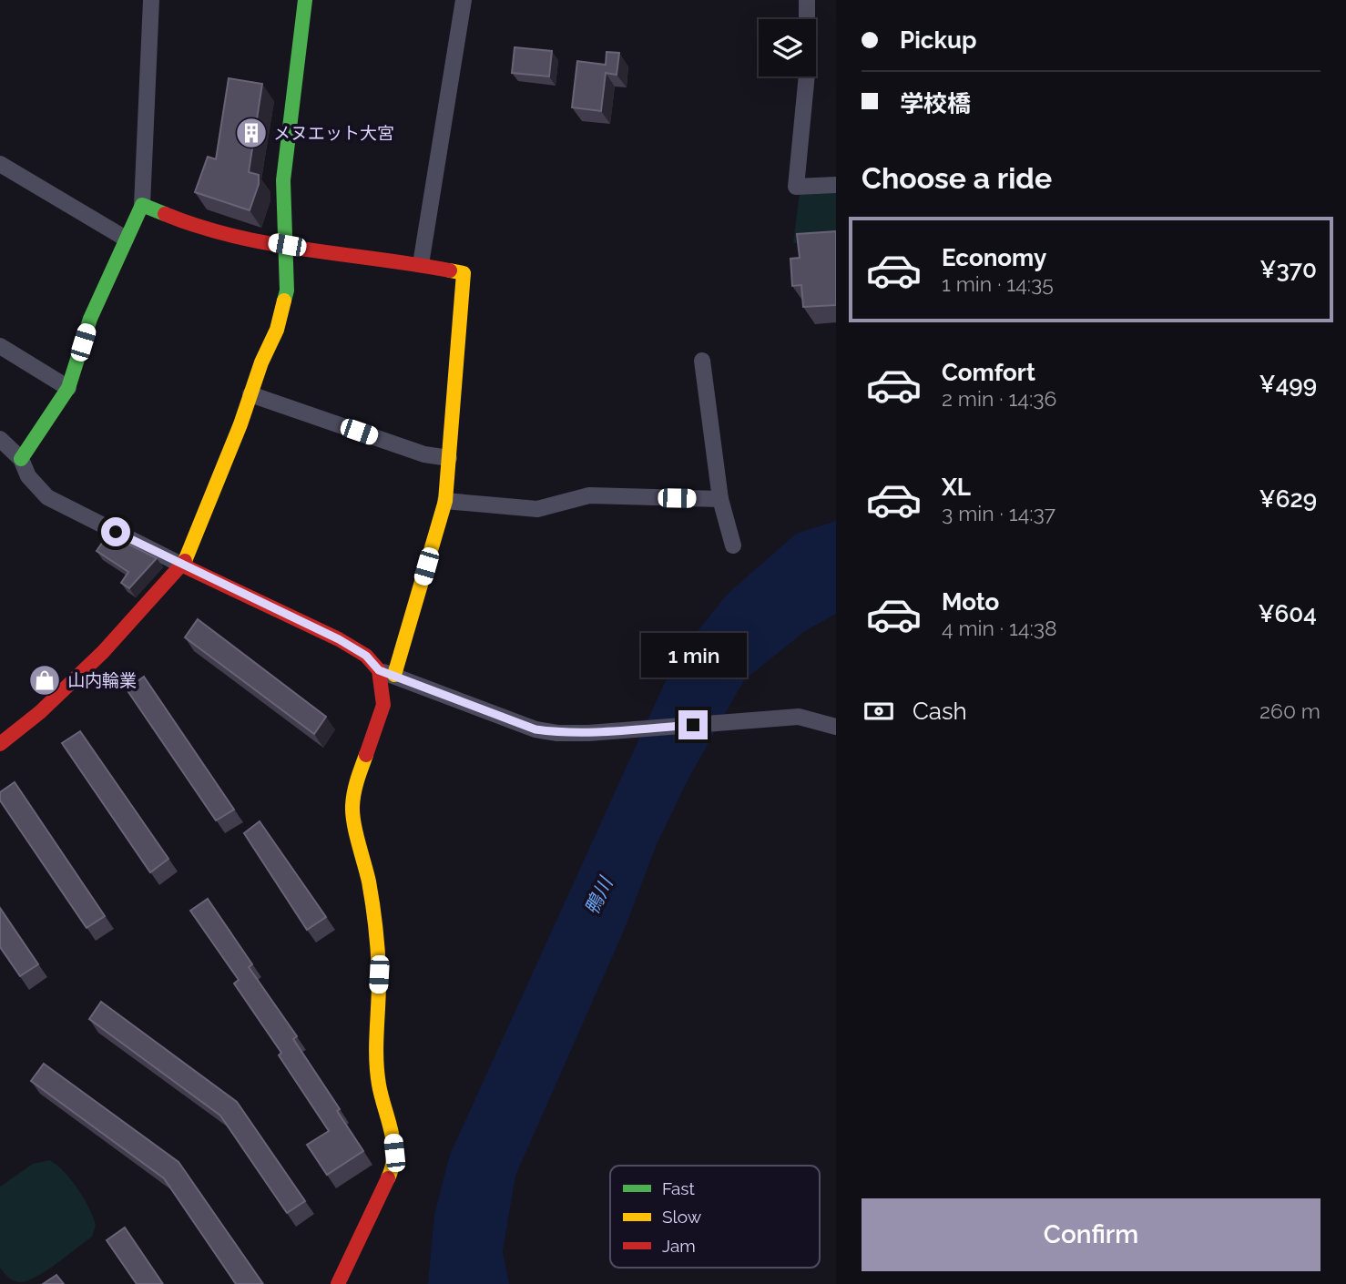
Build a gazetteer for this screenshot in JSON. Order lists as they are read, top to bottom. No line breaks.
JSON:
{"water":["鴨川"],"places":{"building":["メヌエット大宮"],"shop":["山内輪業"]},"legend":["Fast","Slow","Jam"],"page":{"banner":["Pickup","学校橋"],"heading":"Choose a ride","list":[{"name":"Economy","note":"1 min · 14:35","value":"¥370"},{"name":"Comfort","note":"2 min · 14:36","value":"¥499"},{"name":"XL","note":"3 min · 14:37","value":"¥629"},{"name":"Moto","note":"4 min · 14:38","value":"¥604"}],"bubble":"1 min","pay":["Cash","260 m"],"buttons":"Confirm"}}
